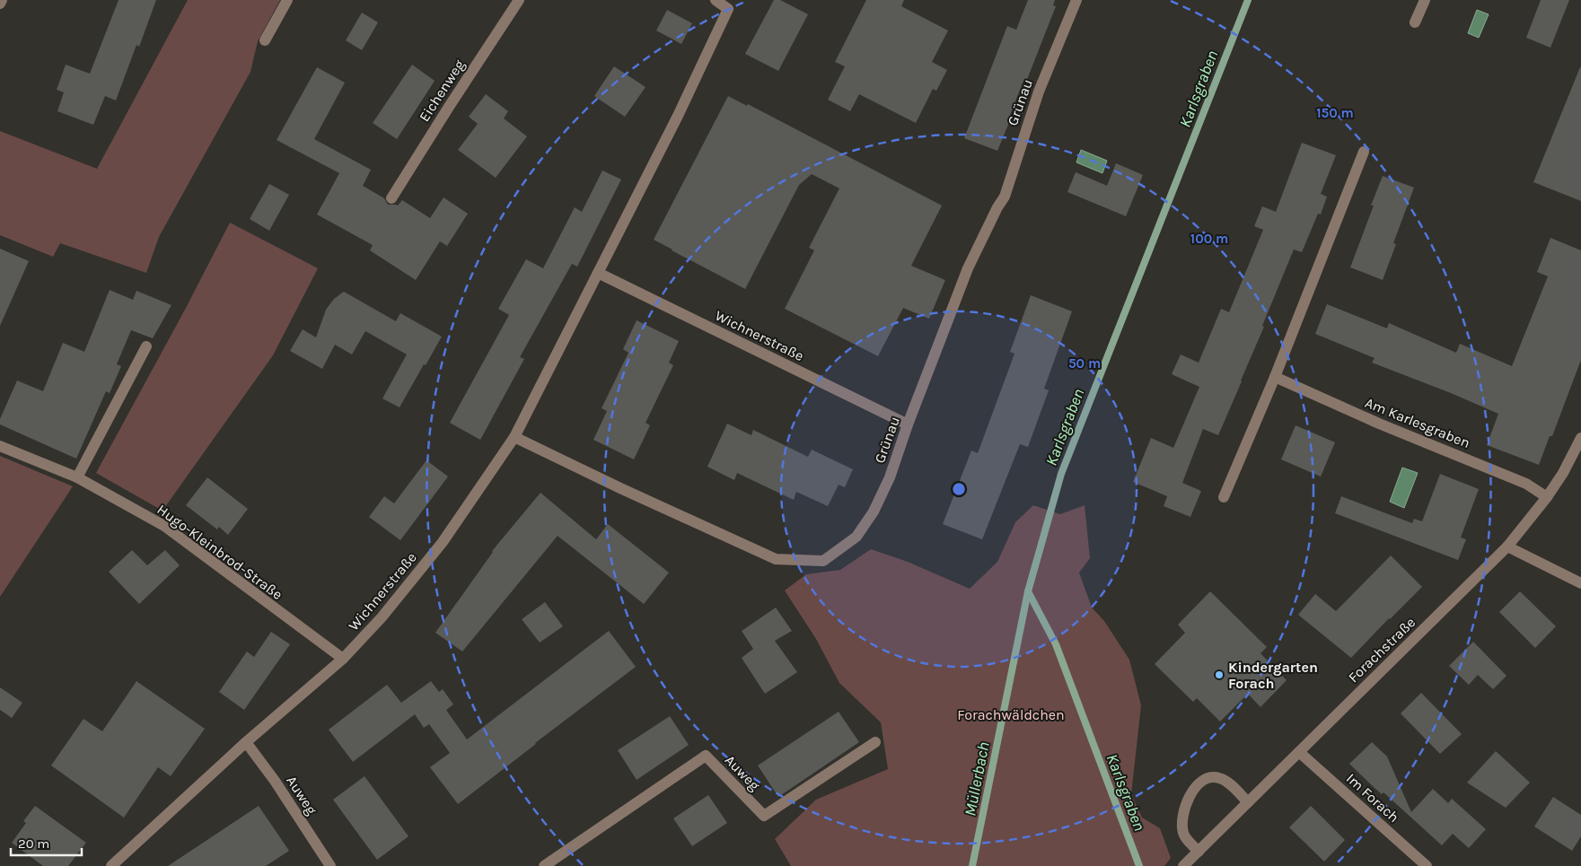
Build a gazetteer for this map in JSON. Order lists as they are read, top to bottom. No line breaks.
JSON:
{"streets":{"street":["Eichenweg","Grünau","Wichnerstraße","Am Karlesgraben","Hugo-Kleinbrod-Straße","Forachstraße","Auweg","Im Forach"]},"crossings":[["Grünau","Wichnerstraße"],["Wichnerstraße","Hugo-Kleinbrod-Straße"],["Wichnerstraße","Auweg"],["Am Karlesgraben","Forachstraße"],["Forachstraße","Im Forach"]],"water":["Karlsgraben","Müllerbach"],"parks":["Forachwäldchen"],"places":["Kindergarten Forach"],"scale_bar":"20 m","rings":["150 m","100 m","50 m"]}
